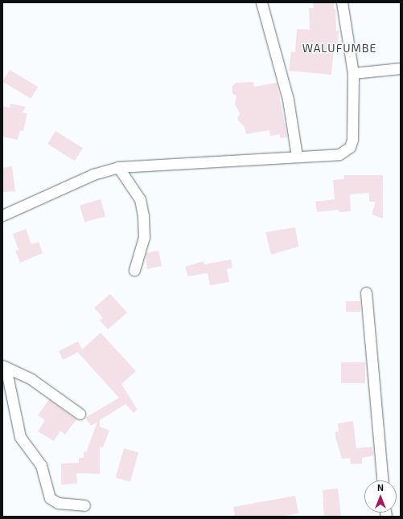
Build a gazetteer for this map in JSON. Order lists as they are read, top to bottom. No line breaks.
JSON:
{"districts":["WALUFUMBE"],"north":"top"}
